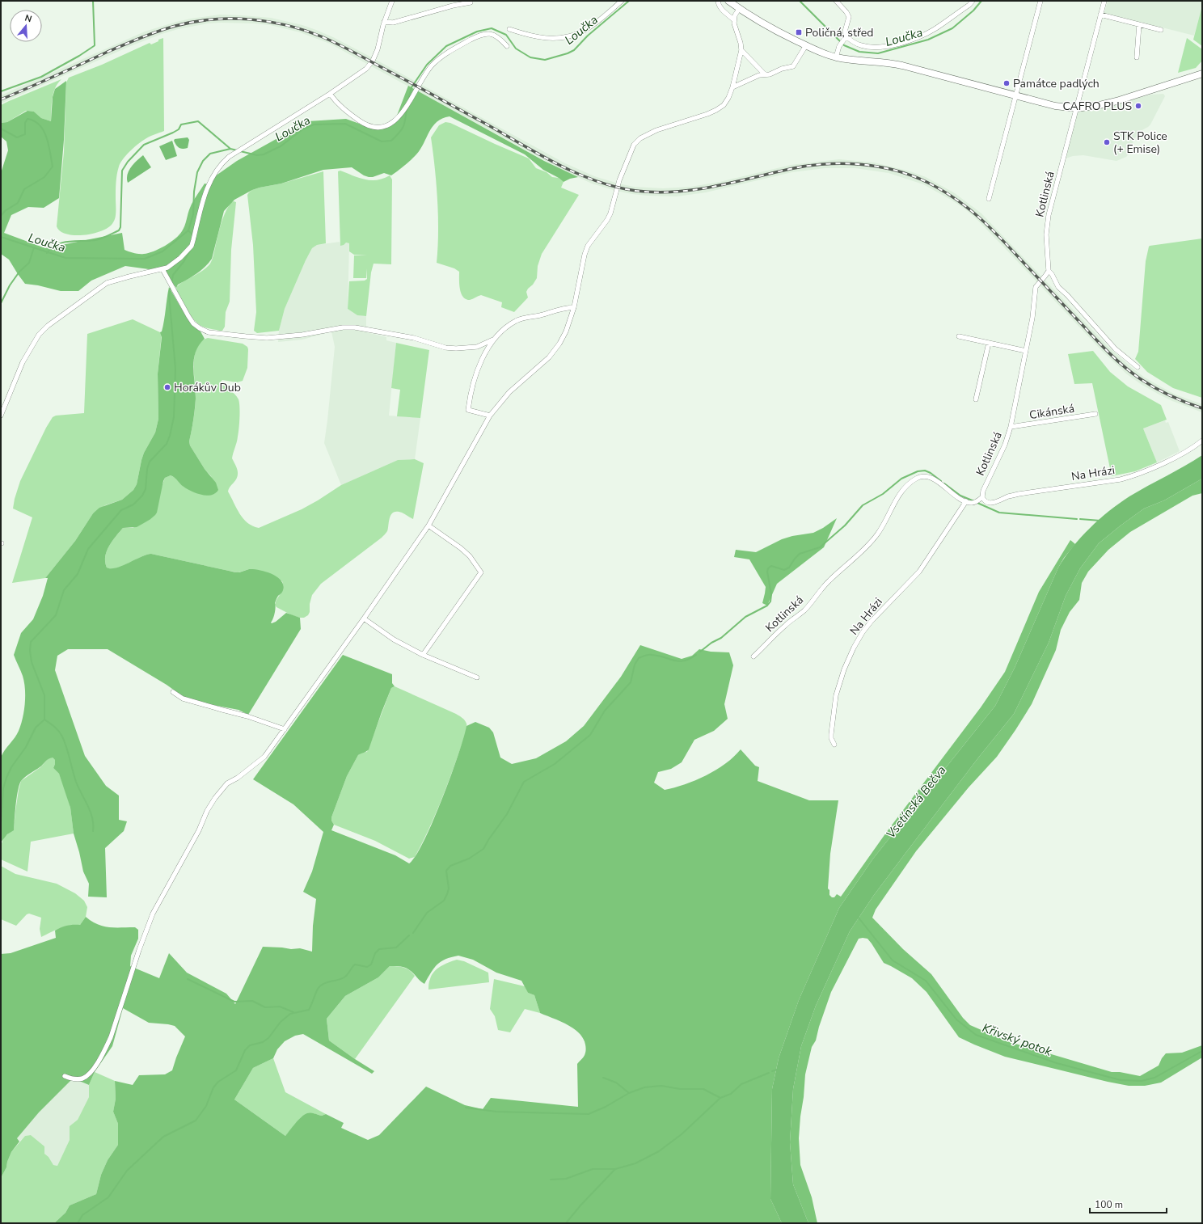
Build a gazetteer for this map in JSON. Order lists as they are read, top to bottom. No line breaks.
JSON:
{"streets":{"street":["Kotlinská","Cikánská","Na Hrázi"]},"crossings":[["Kotlinská","Cikánská"],["Kotlinská","Na Hrázi"]],"water":["Loučka","Vsetínská Bečva","Křivský potok"],"places":{"transit":["Poličná, střed"],"other":["Památce padlých","CAFRO PLUS","STK Police (+ Emise)","Horákův Dub"]},"scale_bar":"100 m","north":"top"}
